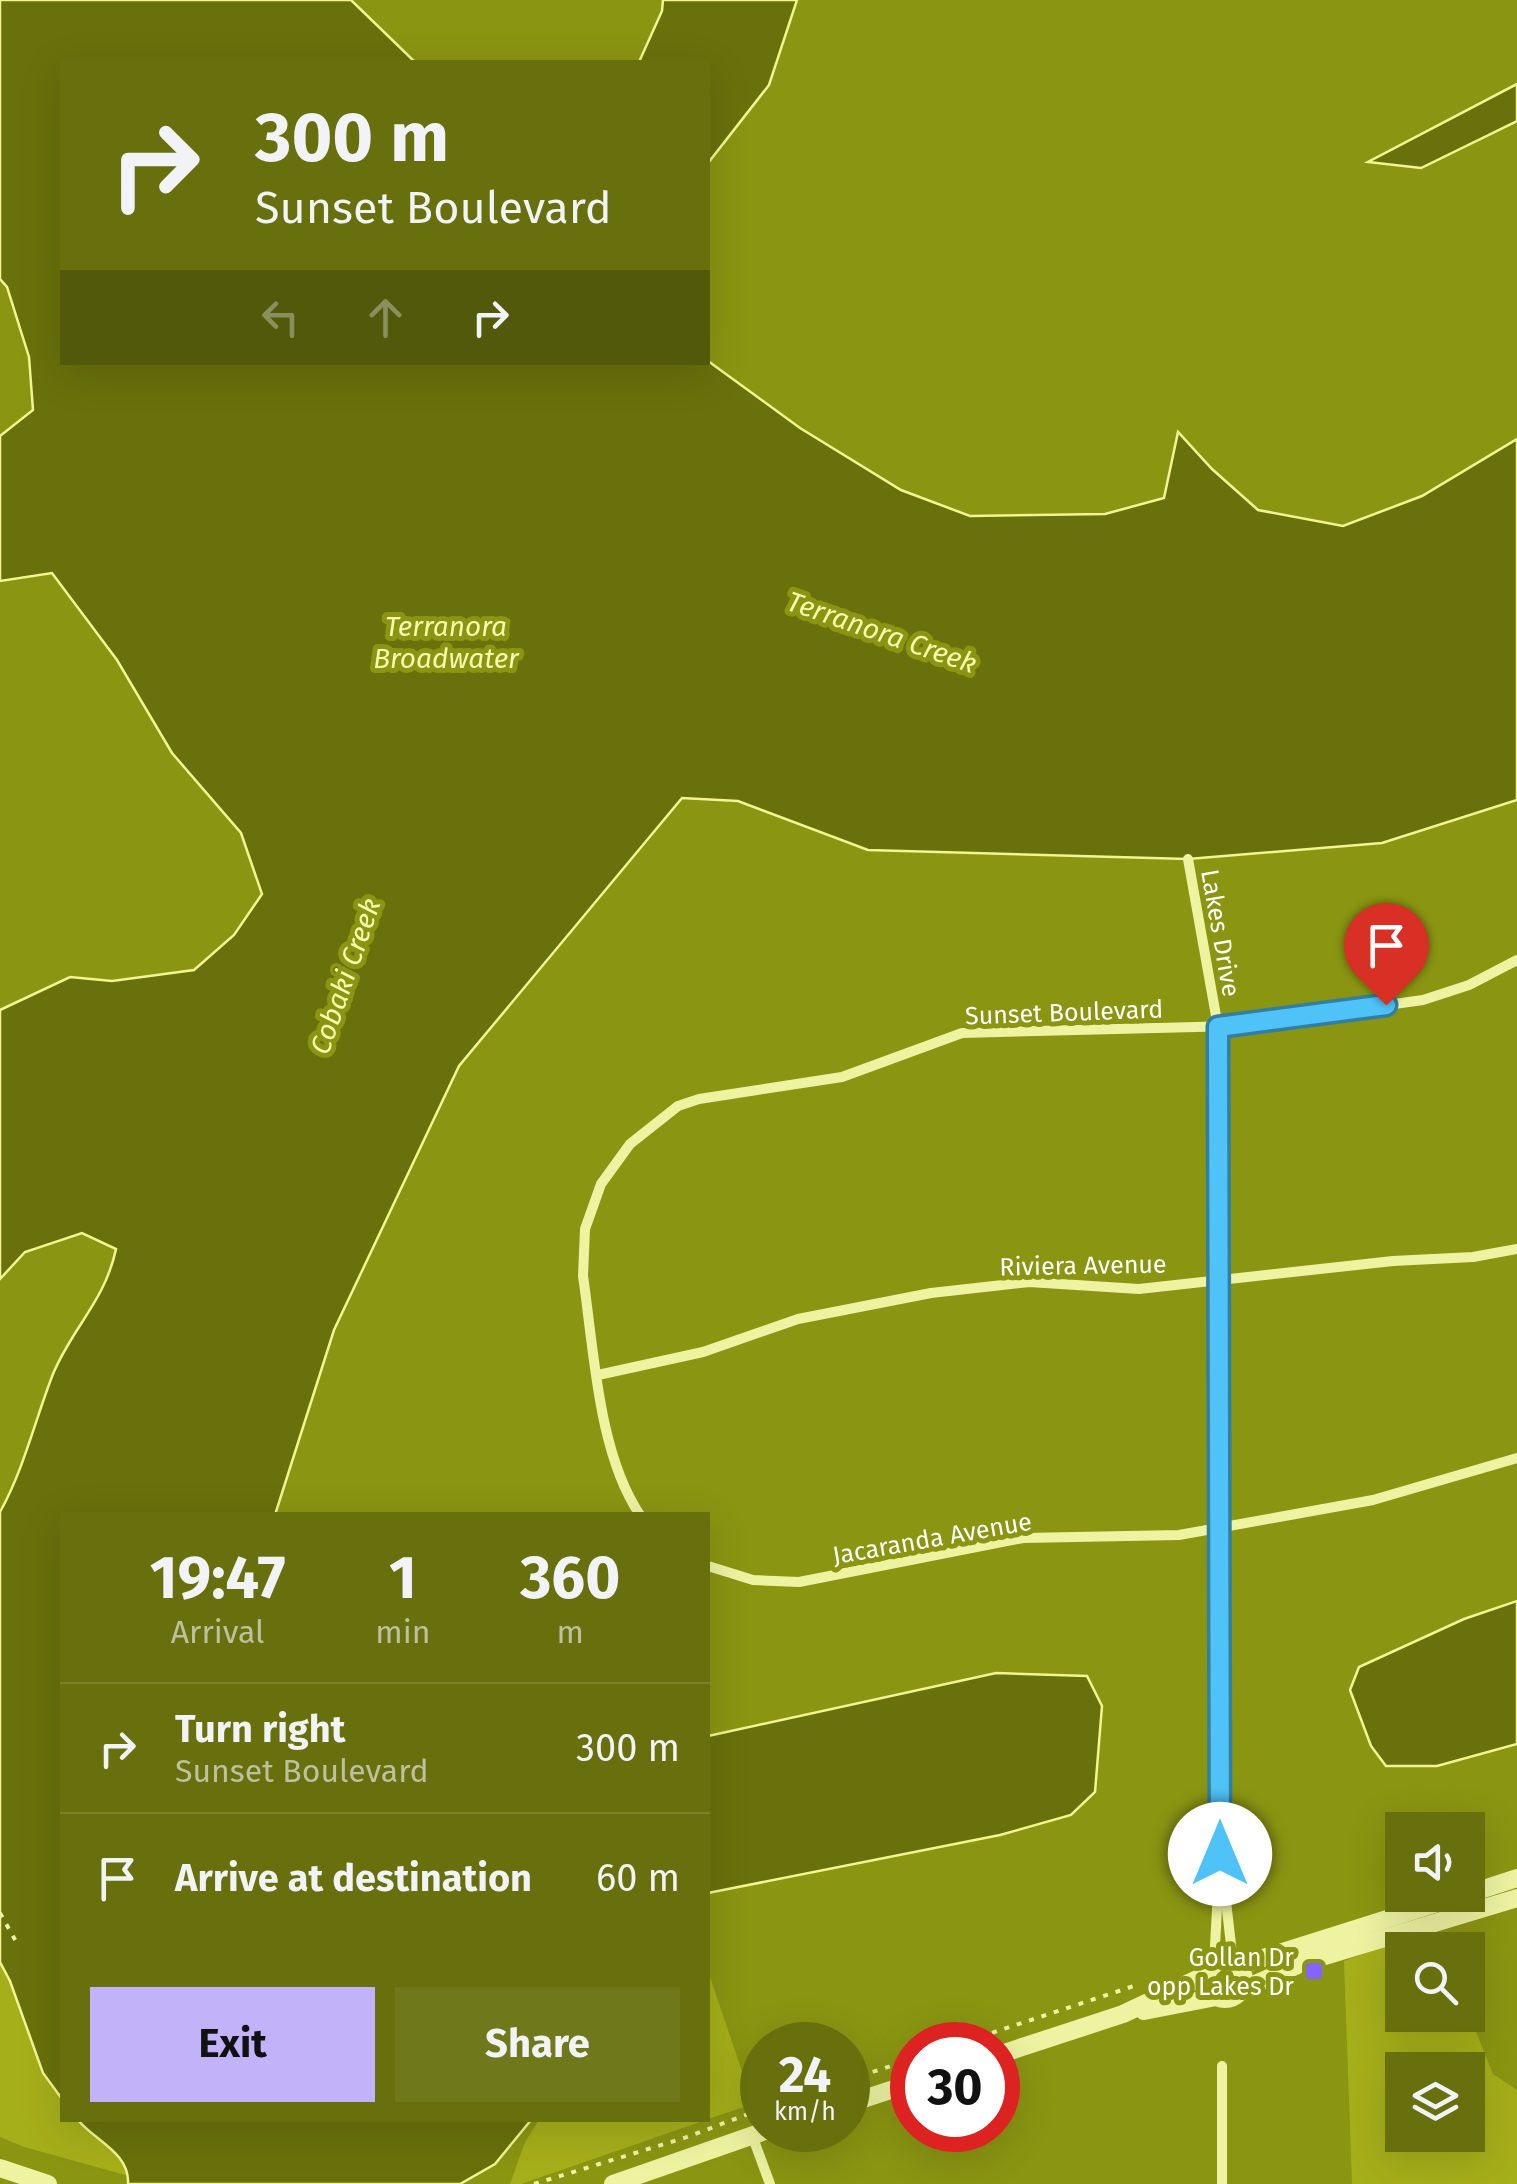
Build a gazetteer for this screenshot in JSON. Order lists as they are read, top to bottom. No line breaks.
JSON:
{"streets":{"street":["Lakes Drive","Sunset Boulevard","Riviera Avenue","Jacaranda Avenue"]},"crossings":[["Lakes Drive","Sunset Boulevard"],["Lakes Drive","Riviera Avenue"],["Lakes Drive","Jacaranda Avenue"],["Sunset Boulevard","Riviera Avenue"]],"water":["Terranora Broadwater","Terranora Creek","Cobaki Creek"],"places":{"transit":["Gollan Dr opp Lakes Dr"]},"page":{"turn":["300 m","Sunset Boulevard"],"eta":["19:47","Arrival","1","min","360","m"],"list":[{"name":"Turn right","note":"Sunset Boulevard","value":"300 m"},{"name":"Arrive at destination","value":"60 m"}],"buttons":["Exit","Share"],"speed":"24 km/h","limit":"30"}}
